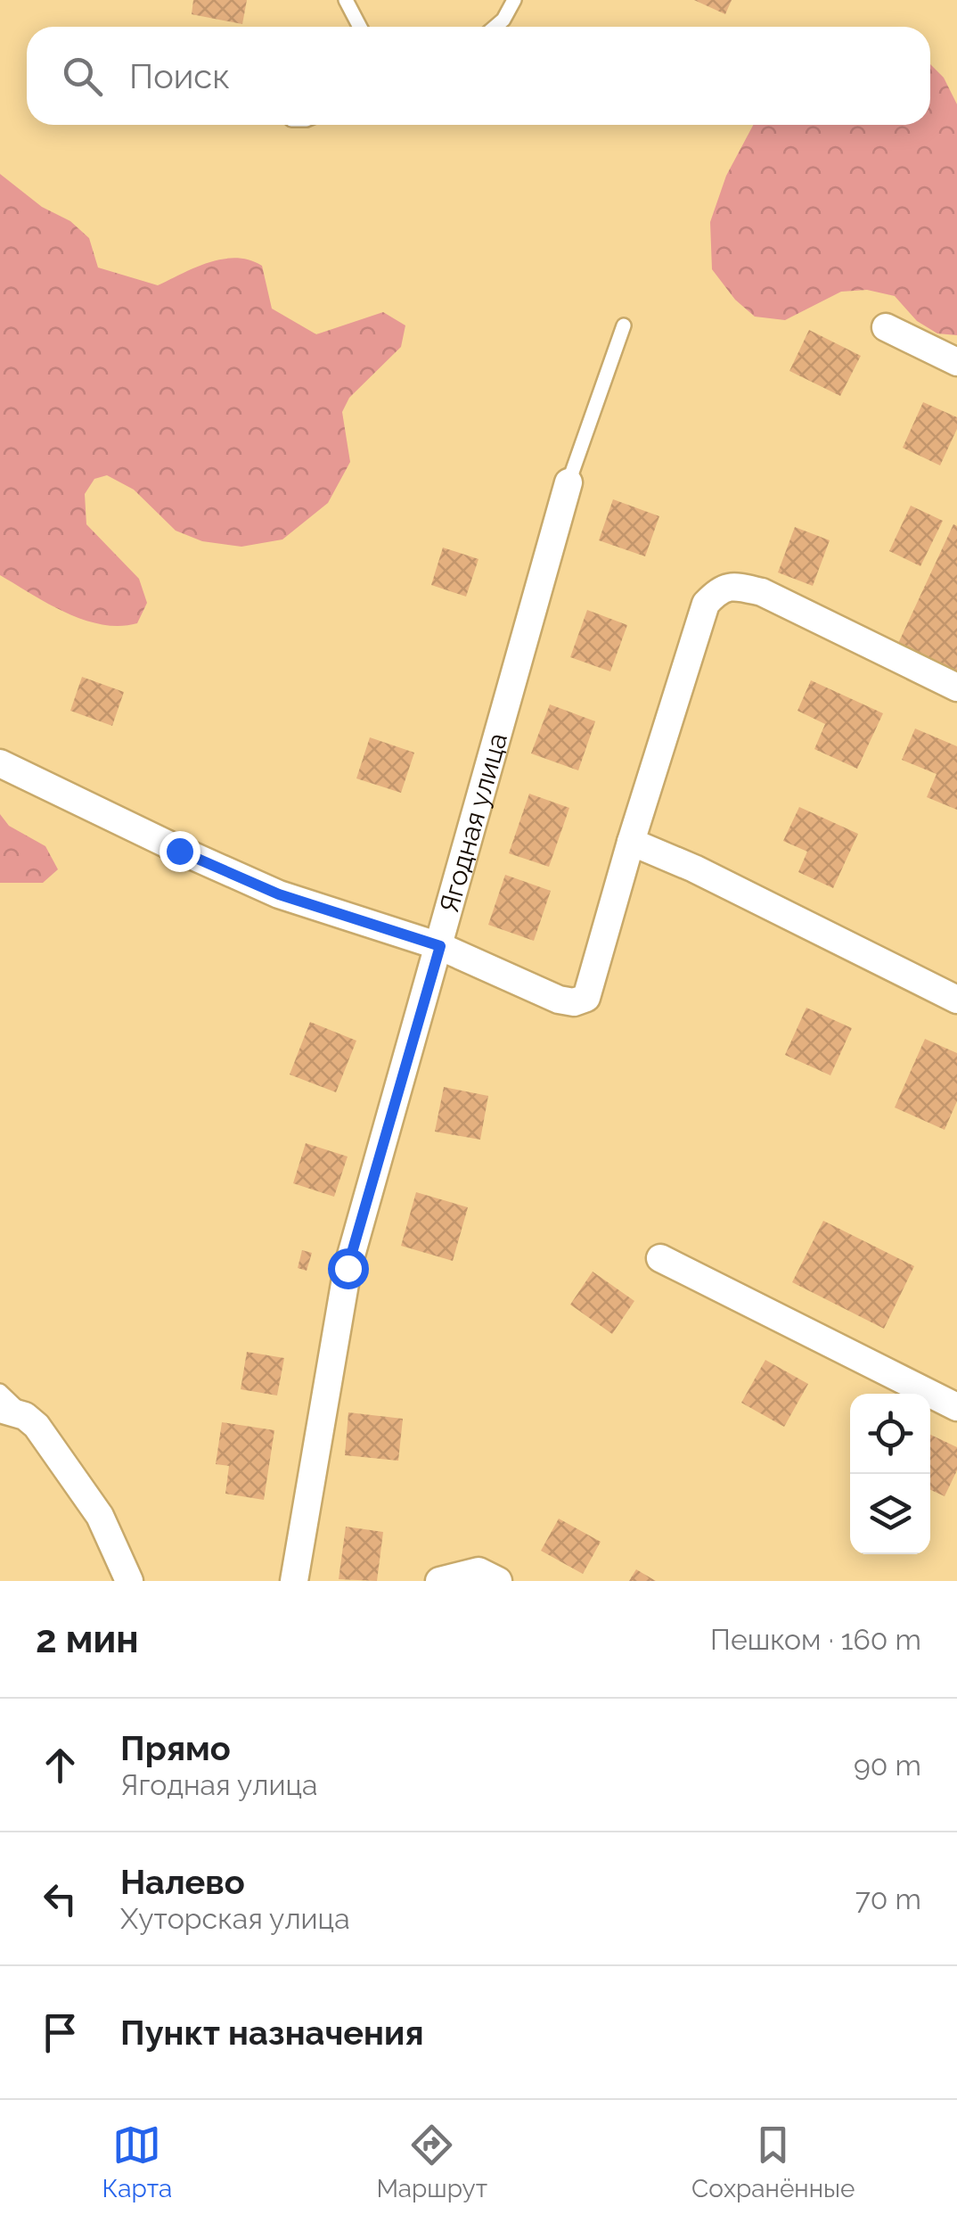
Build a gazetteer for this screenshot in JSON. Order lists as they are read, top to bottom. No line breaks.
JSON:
{"streets":{"street":["Ягодная улица"]},"page":{"search":"Поиск","heading":["2 мин","Пешком · 160 m"],"list":[["Прямо","Ягодная улица","90 m"],["Налево","Хуторская улица","70 m"],"Пункт назначения"],"nav":["Карта","Маршрут","Сохранённые"]}}
